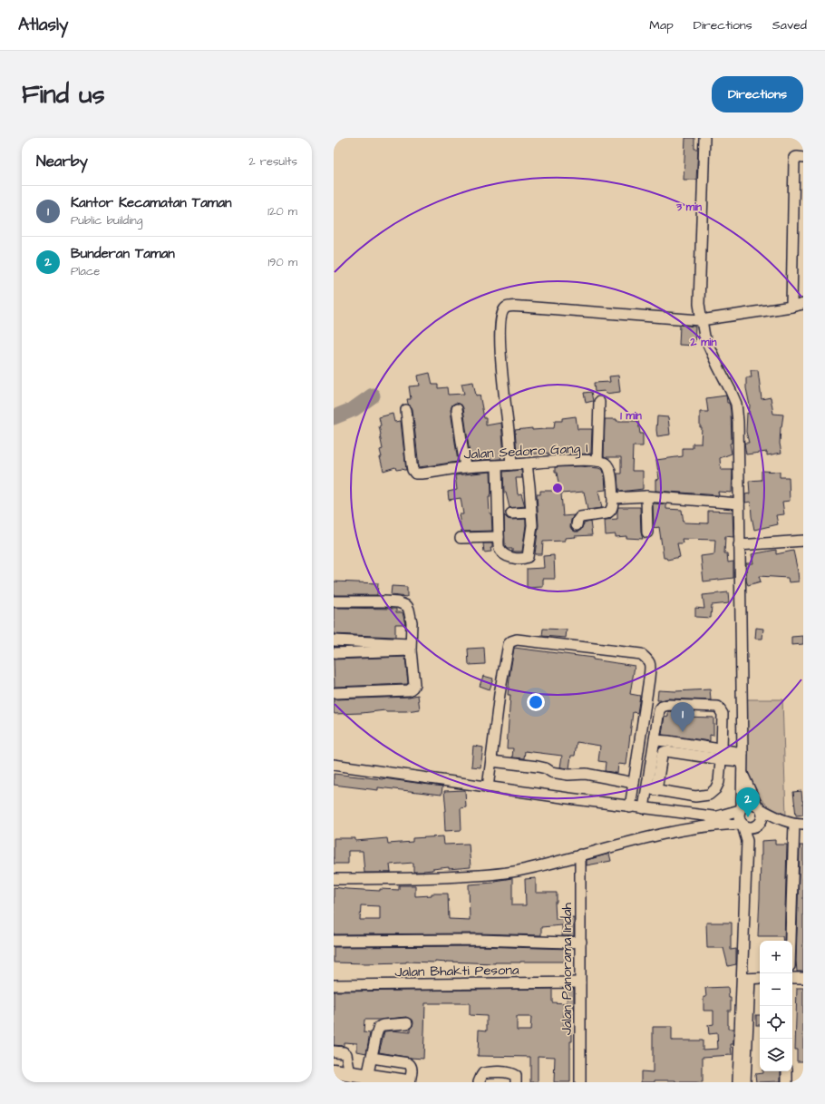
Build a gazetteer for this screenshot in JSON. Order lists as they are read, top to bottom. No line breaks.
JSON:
{"streets":{"street":["Jalan Sedoro Gang I","Jalan Panorama Indah","Jalan Bhakti Pesona"]},"crossings":[["Jalan Panorama Indah","Jalan Bhakti Pesona"]],"page":{"header":"Atlasly","nav":["Map","Directions","Saved"],"buttons":"Directions","title":"Find us","heading":["Nearby","2 results"],"list":[{"mark":"1","name":"Kantor Kecamatan Taman","note":"Public building","value":"120 m"},{"mark":"2","name":"Bunderan Taman","note":"Place","value":"190 m"}],"pins":["1","2"],"map_buttons":["+","−"]},"rings":["3 min","2 min","1 min"]}
